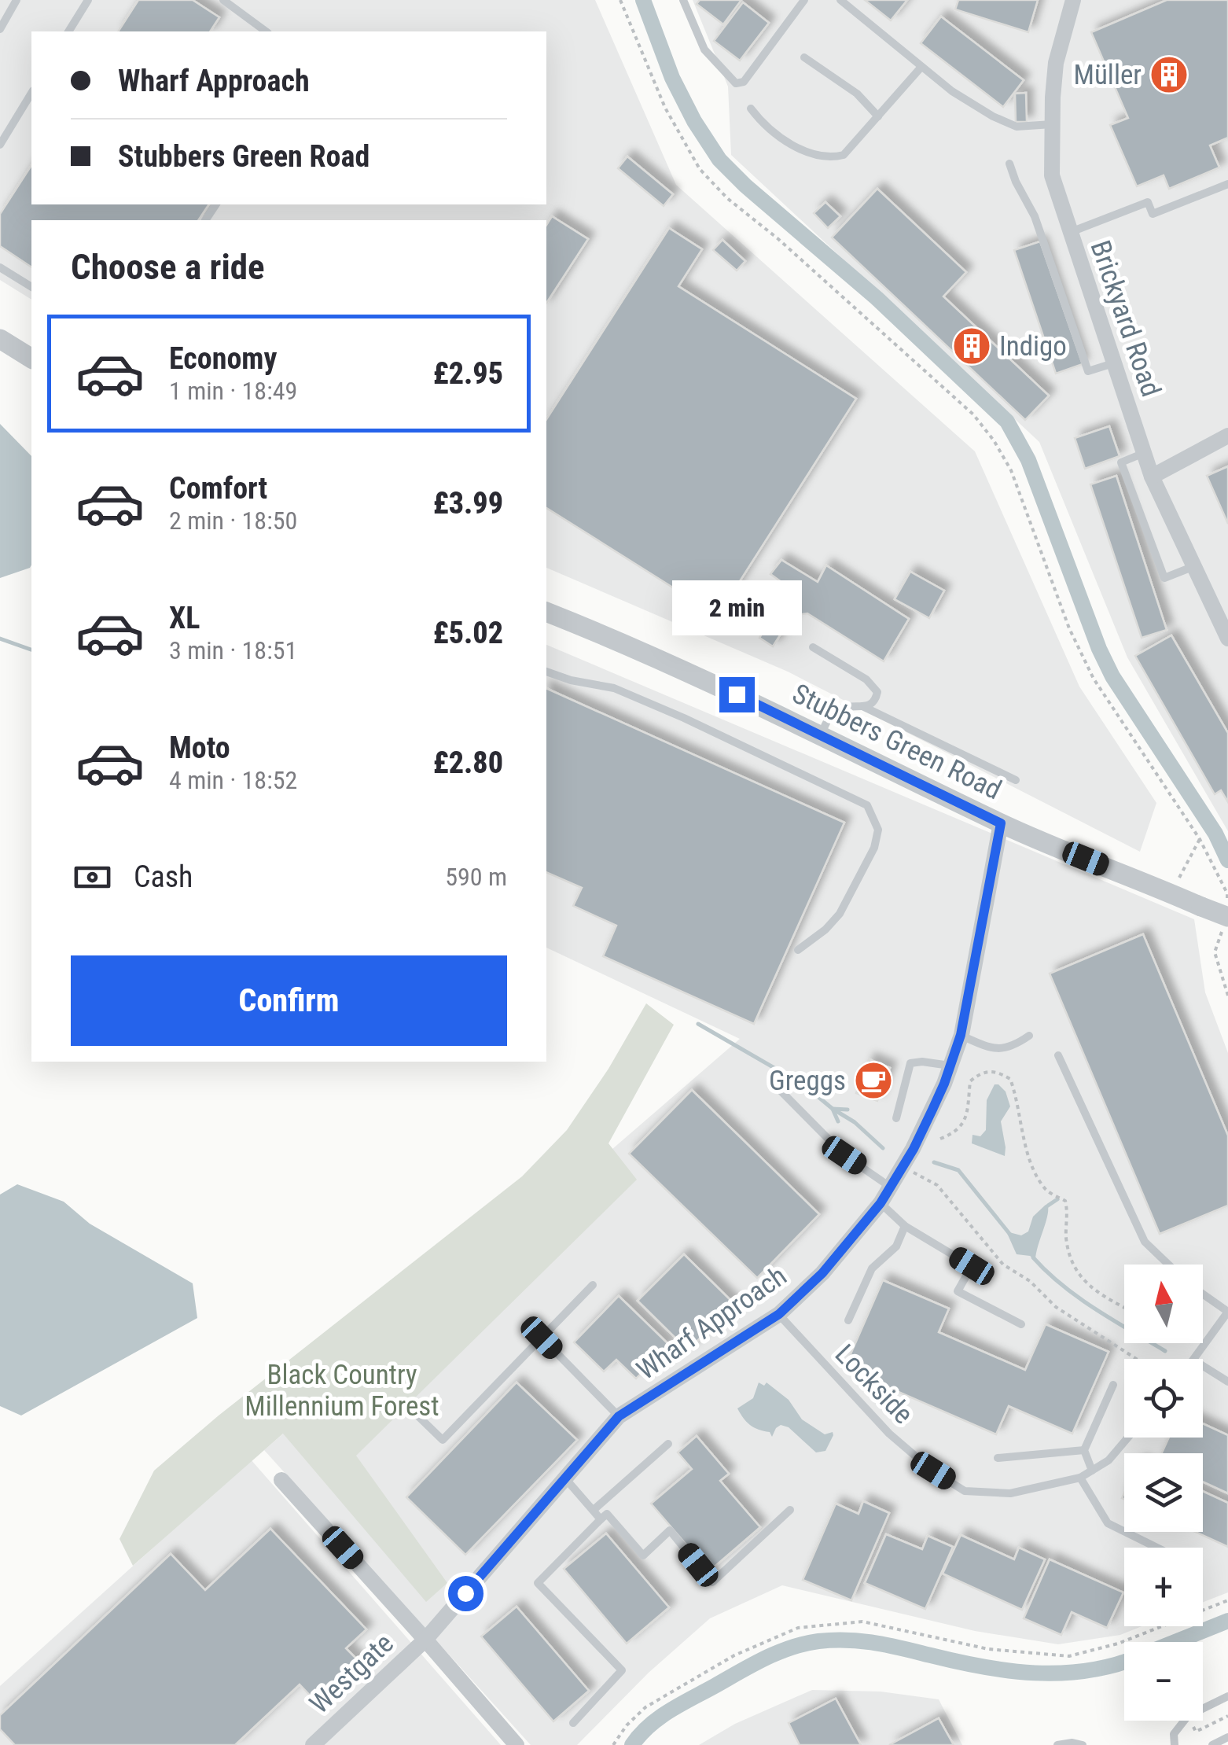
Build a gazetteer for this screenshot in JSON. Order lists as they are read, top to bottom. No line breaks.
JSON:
{"streets":{"street":["Brickyard Road","Stubbers Green Road","Wharf Approach","Westgate"],"lane":["Lockside"]},"crossings":[["Stubbers Green Road","Wharf Approach"],["Wharf Approach","Lockside"],["Wharf Approach","Westgate"]],"parks":["Black Country Millennium Forest"],"places":{"building":["Müller","Indigo"],"cafe":["Greggs"]},"north":"top","page":{"banner":["Wharf Approach","Stubbers Green Road"],"heading":"Choose a ride","list":[{"name":"Economy","note":"1 min · 18:49","value":"£2.95"},{"name":"Comfort","note":"2 min · 18:50","value":"£3.99"},{"name":"XL","note":"3 min · 18:51","value":"£5.02"},{"name":"Moto","note":"4 min · 18:52","value":"£2.80"}],"bubble":"2 min","pay":["Cash","590 m"],"buttons":"Confirm","map_buttons":["+","−"]}}
